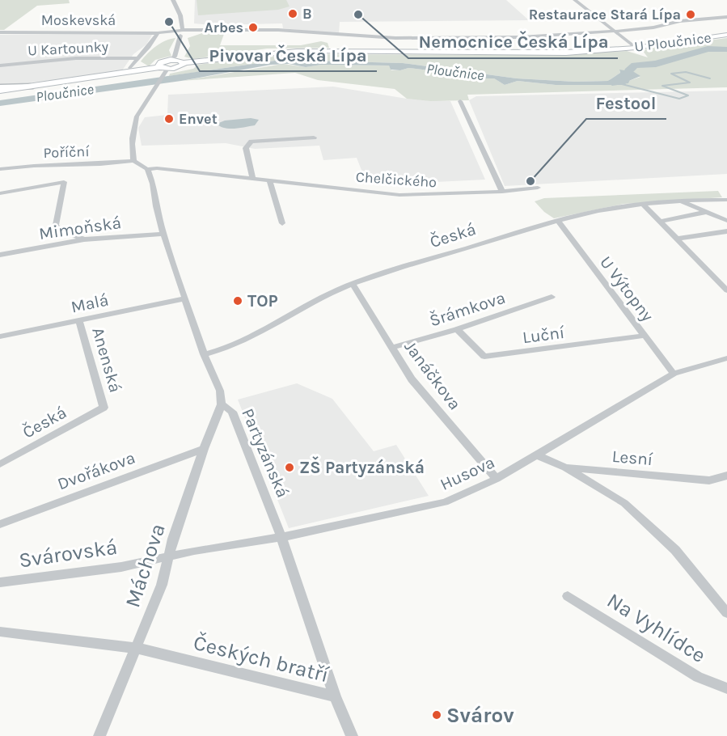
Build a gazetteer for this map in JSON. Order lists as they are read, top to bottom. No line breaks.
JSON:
{"streets":{"main road":["U Ploučnice"],"street":["Moskevská","U Kartounky","Poříční","Chelčického","Mimoňská","Česká","U Výtopny","Malá","Šrámkova","Luční","Anenská","Janáčkova","Partyzánská","Lesní","Dvořákova","Husova","Svárovská","Máchova","Na Vyhlídce","Českých bratří"]},"crossings":[["Moskevská","U Kartounky"],["Chelčického","Partyzánská"],["Mimoňská","Partyzánská"],["Česká","U Výtopny"],["Česká","Anenská"],["Česká","Janáčkova"],["Česká","Partyzánská"],["U Výtopny","Luční"],["U Výtopny","Husova"],["Malá","Anenská"],["Malá","Partyzánská"],["Šrámkova","Luční"],["Šrámkova","Janáčkova"],["Janáčkova","Husova"],["Partyzánská","Husova"],["Partyzánská","Máchova"],["Partyzánská","Českých bratří"],["Lesní","Husova"],["Dvořákova","Máchova"],["Husova","Svárovská"],["Husova","Máchova"],["Svárovská","Máchova"],["Máchova","Českých bratří"]],"water":["Ploučnice"],"places":["B","Nemocnice Česká Lípa","Restaurace Stará Lípa","Pivovar Česká Lípa","Arbes","Envet","Festool","TOP","ZŠ Partyzánská","Svárov"]}
